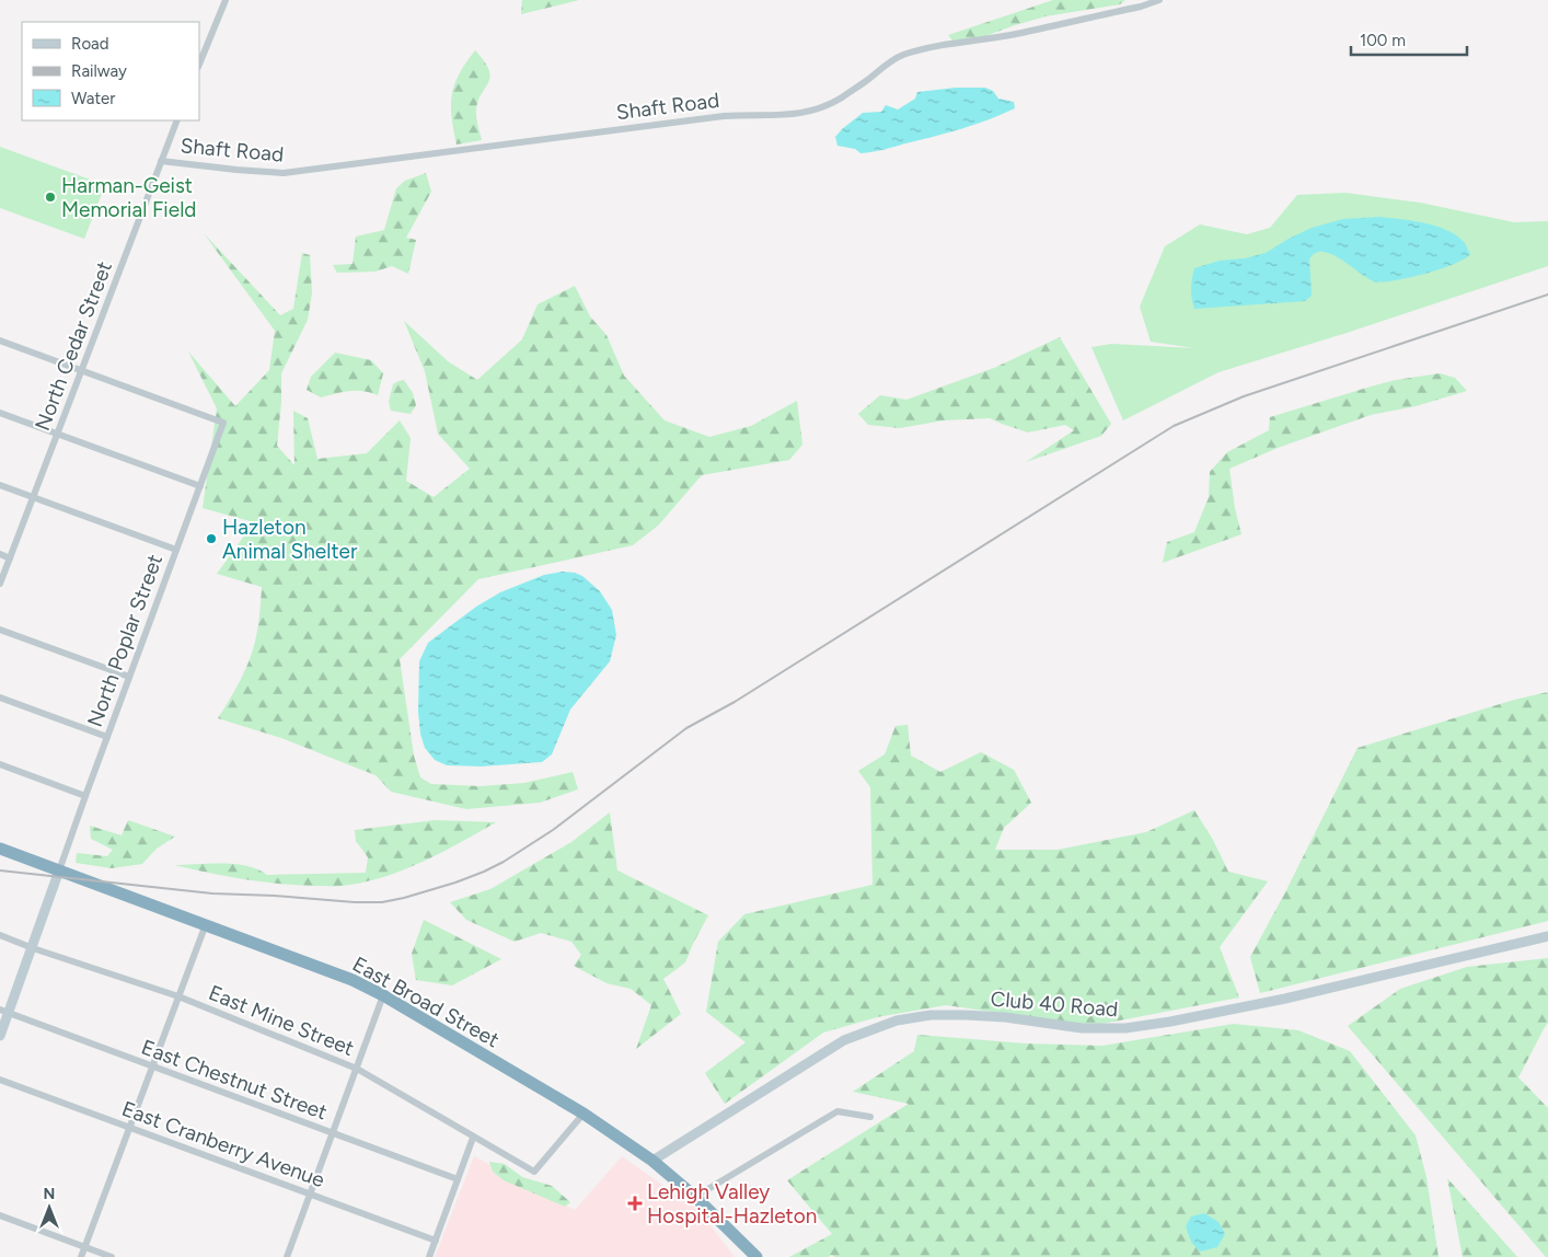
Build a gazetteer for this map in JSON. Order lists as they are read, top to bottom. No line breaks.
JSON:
{"streets":{"highway":["East Broad Street"],"street":["Shaft Road","North Cedar Street","North Poplar Street","Club 40 Road","East Mine Street","East Chestnut Street","East Cranberry Avenue"]},"crossings":[["Shaft Road","North Cedar Street"],["North Cedar Street","North Poplar Street"],["North Poplar Street","East Broad Street"],["East Broad Street","Club 40 Road"],["East Broad Street","East Mine Street"]],"places":{"other":["Harman-Geist Memorial Field","Hazleton Animal Shelter"],"health":["Lehigh Valley Hospital-Hazleton"]},"legend":["Road","Railway","Water"],"scale_bar":"100 m","north":"top"}
